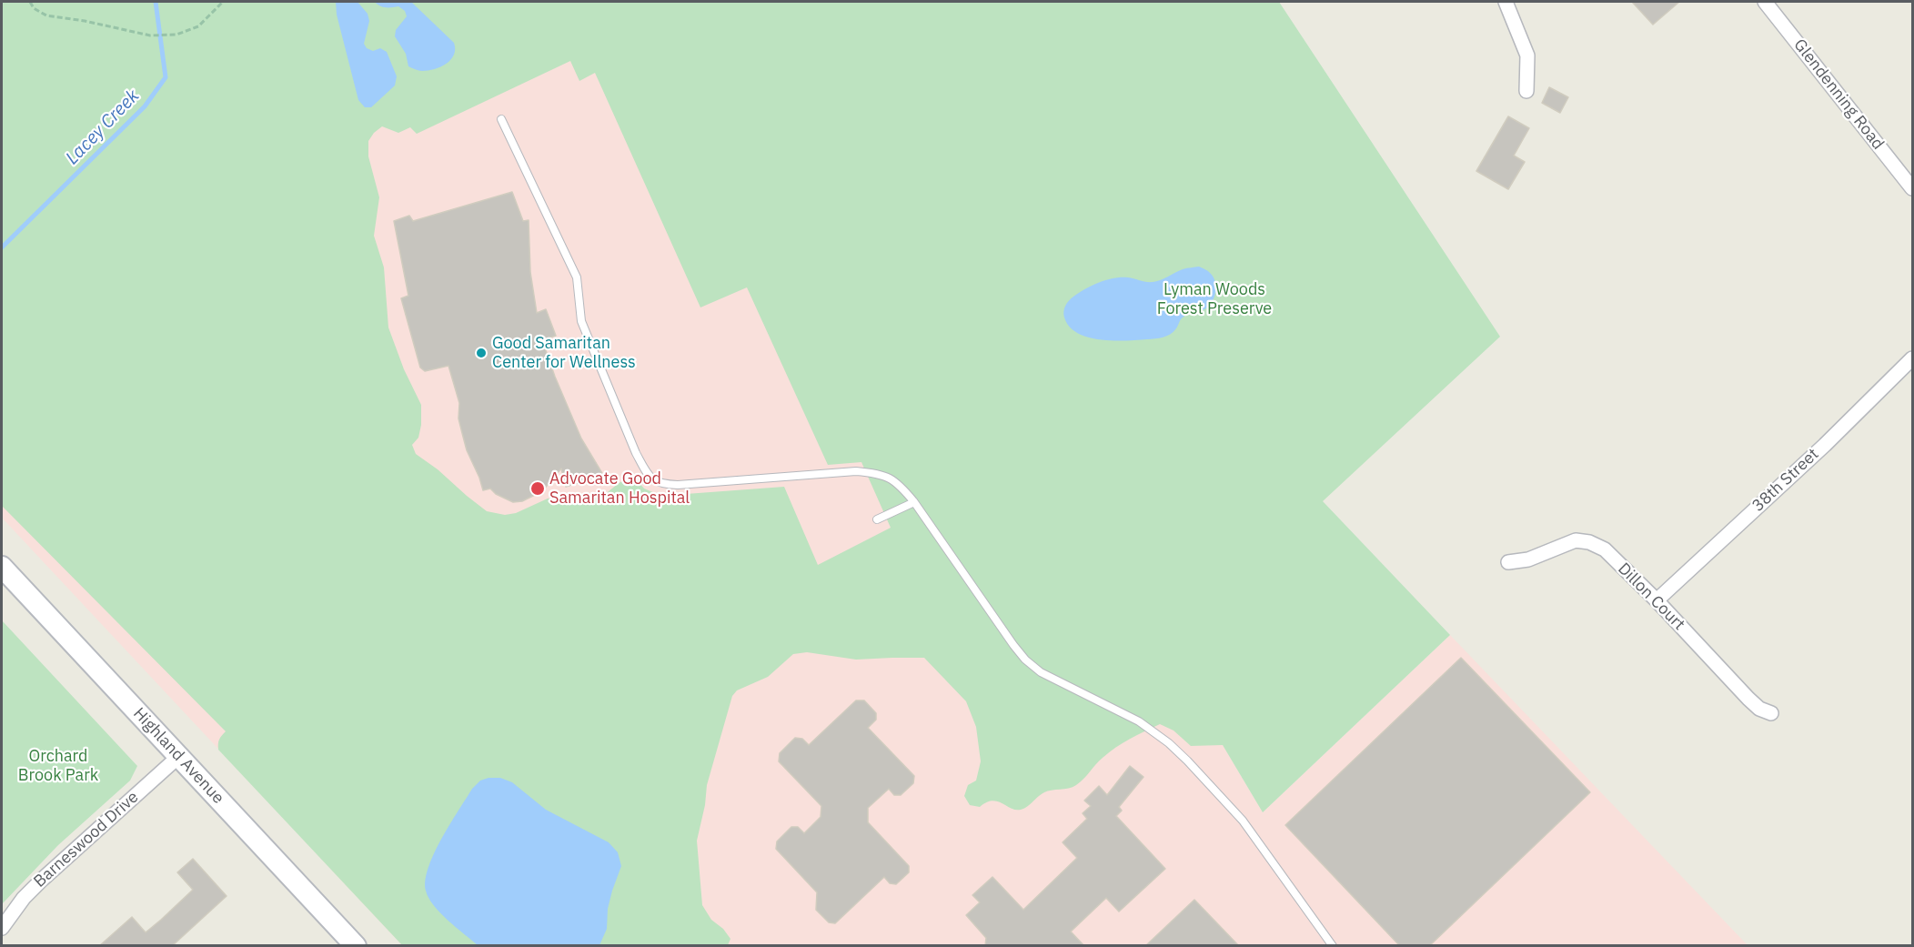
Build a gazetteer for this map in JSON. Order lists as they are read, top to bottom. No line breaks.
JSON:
{"streets":{"main road":["Highland Avenue"],"street":["Glendenning Road","38th Street","Dillon Court","Barneswood Drive"]},"crossings":[["38th Street","Dillon Court"],["Highland Avenue","Barneswood Drive"]],"water":["Lacey Creek"],"parks":["Lyman Woods Forest Preserve","Orchard Brook Park"],"places":["Good Samaritan Center for Wellness","Advocate Good Samaritan Hospital"]}
